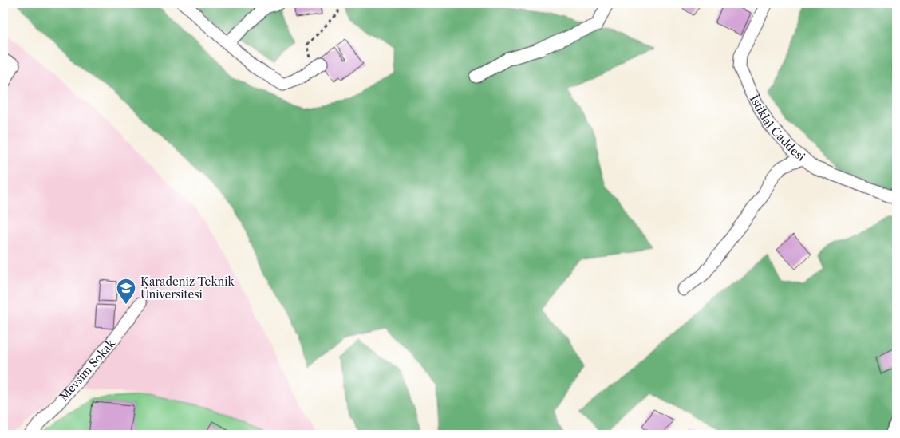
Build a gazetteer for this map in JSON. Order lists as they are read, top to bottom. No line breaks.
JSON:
{"streets":{"street":["İstiklal Caddesi","Mevsim Sokak"]},"places":{"school or university":["Karadeniz Teknik Üniversitesi"]}}
